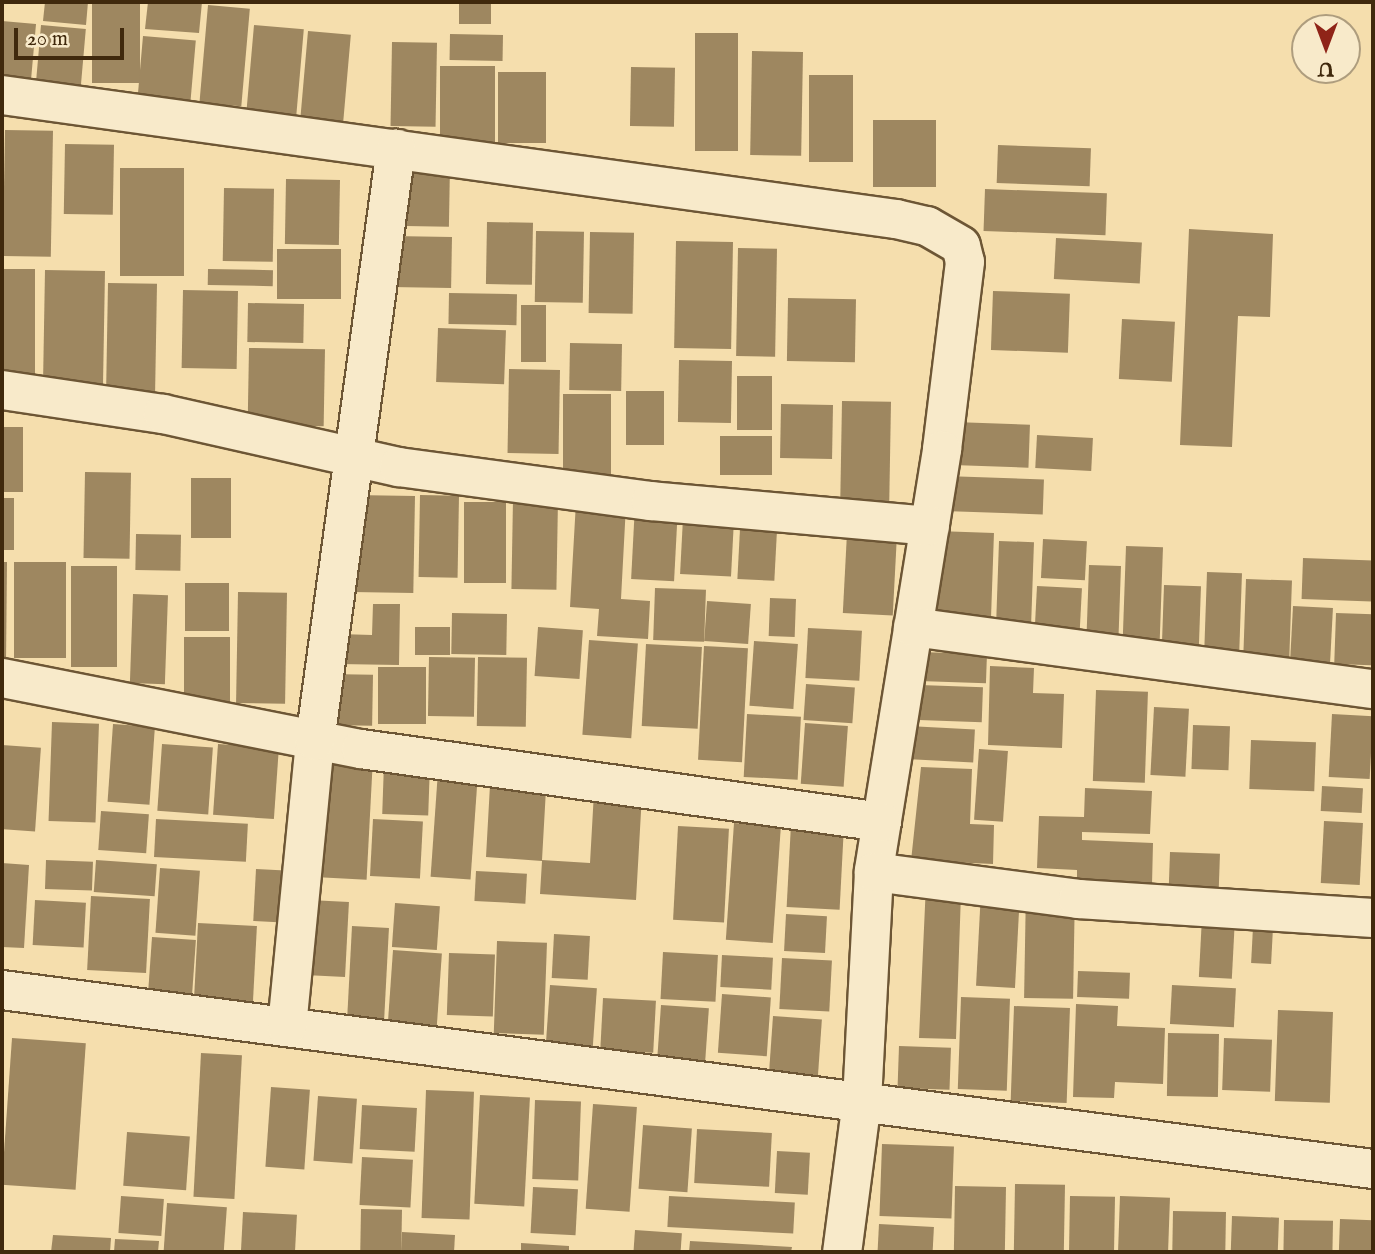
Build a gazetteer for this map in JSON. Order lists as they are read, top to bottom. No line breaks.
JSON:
{"scale_bar":"20 m","north":"bottom"}
